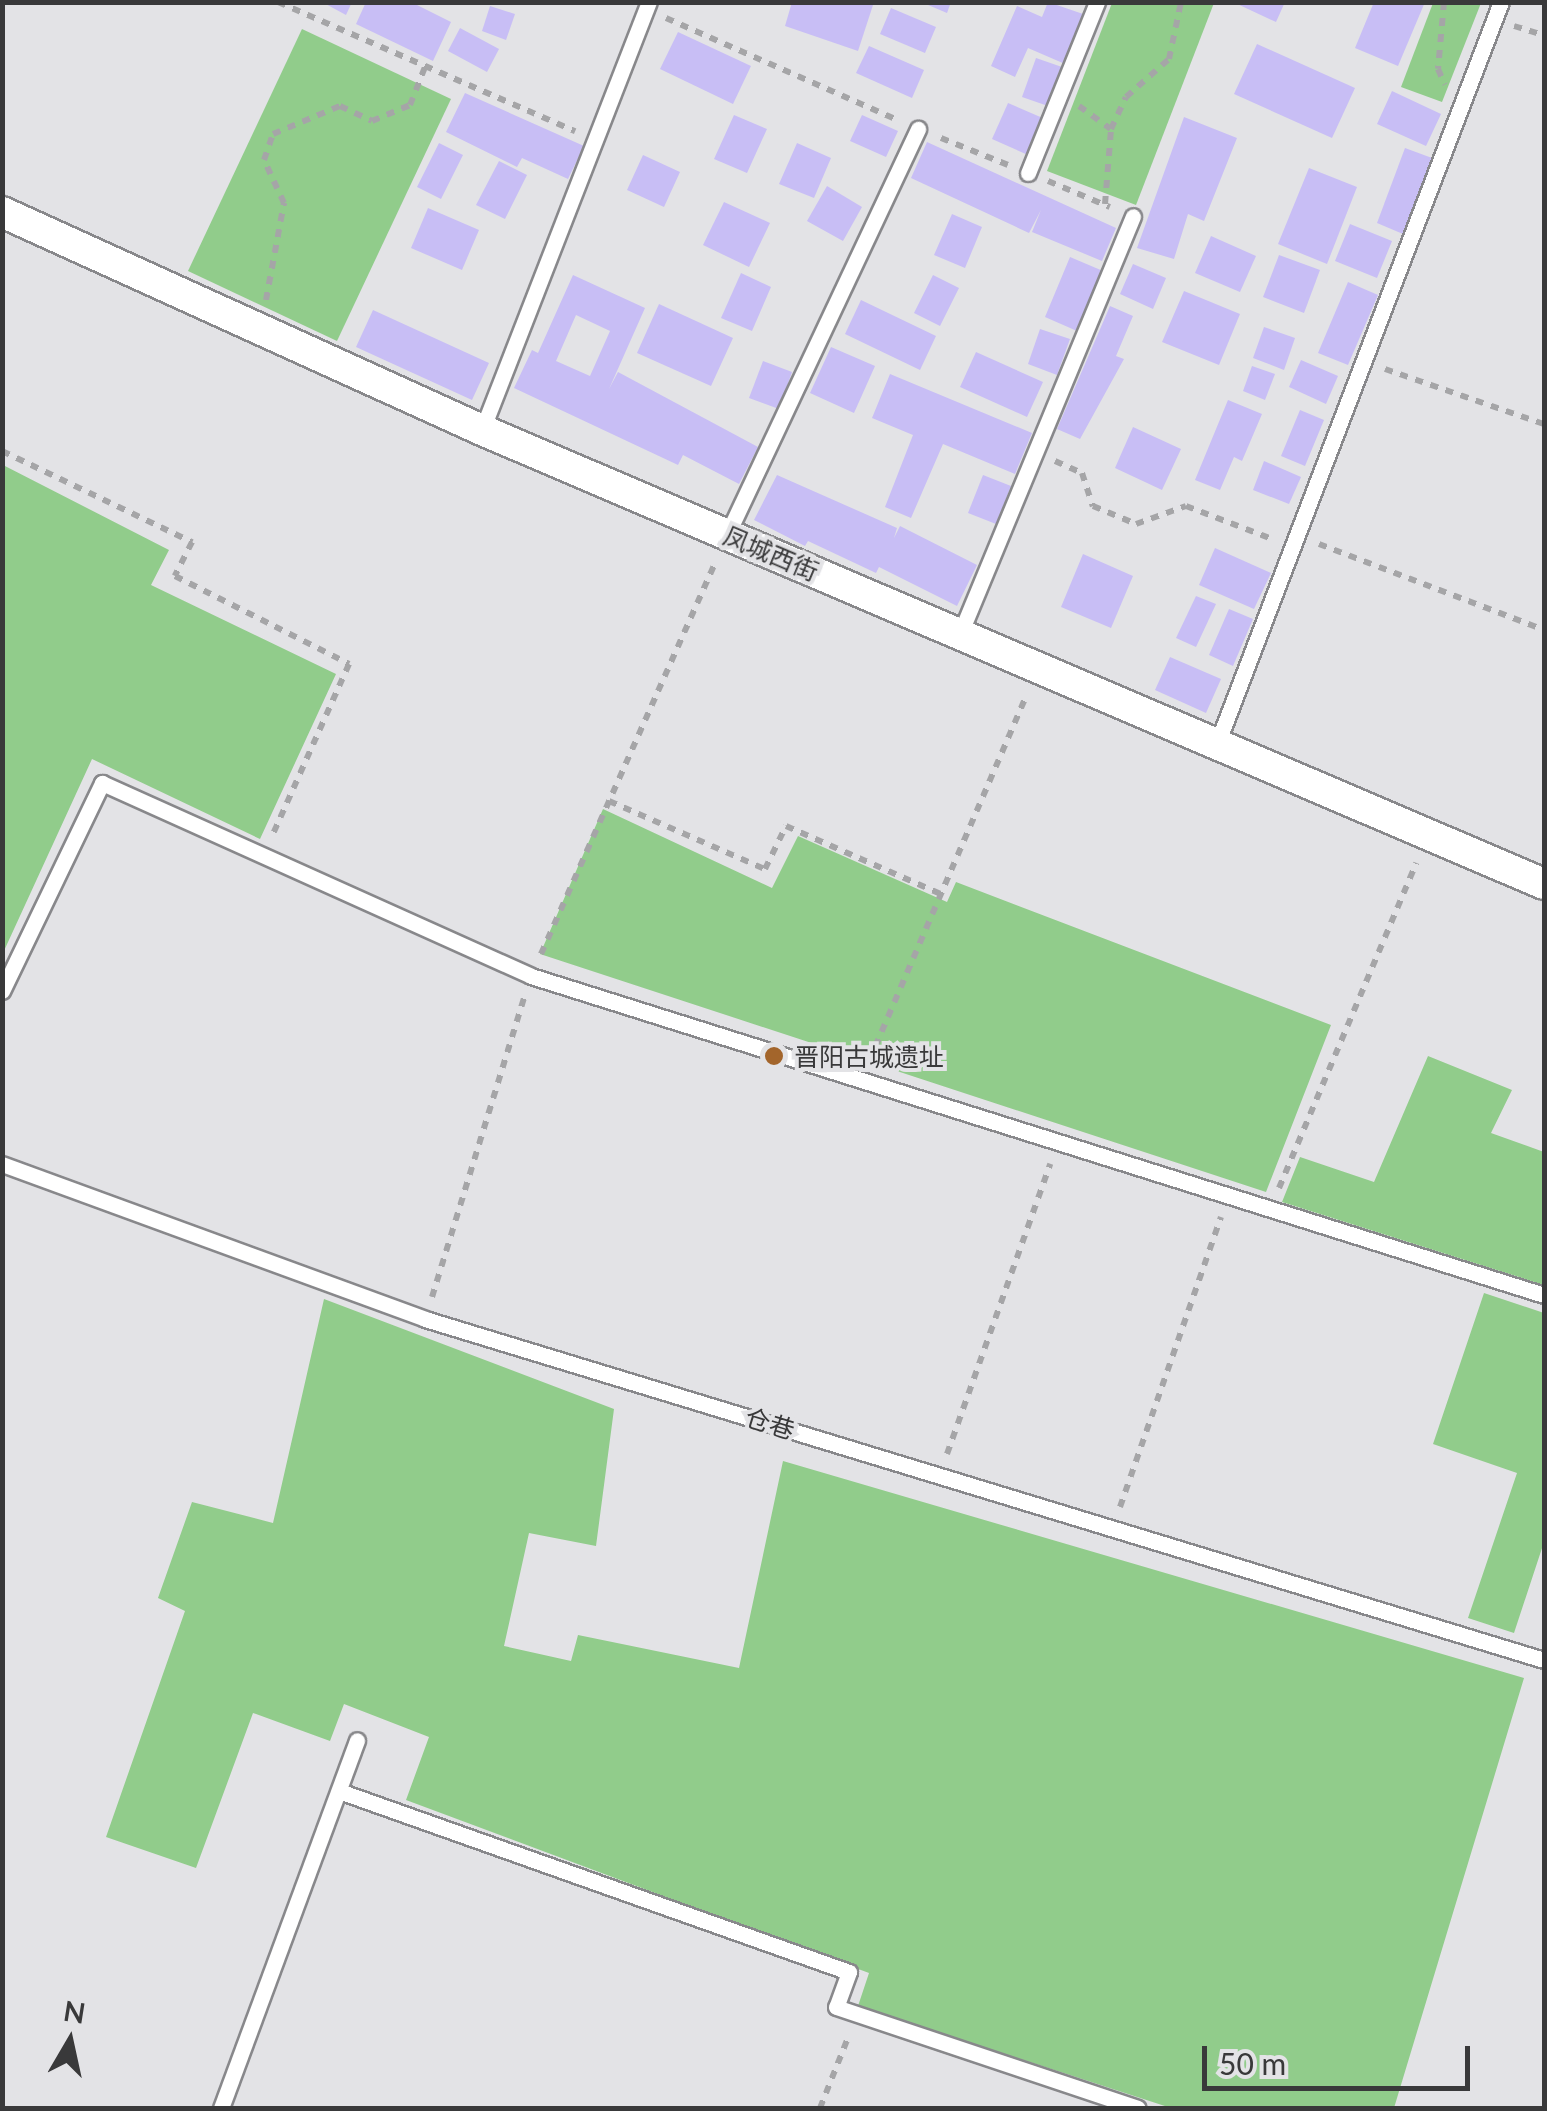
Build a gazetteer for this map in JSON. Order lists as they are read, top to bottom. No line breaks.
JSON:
{"streets":{"street":["凤城西街"],"lane":["仓巷"]},"places":["晋阳古城遗址"],"scale_bar":"50 m","north":"top"}
